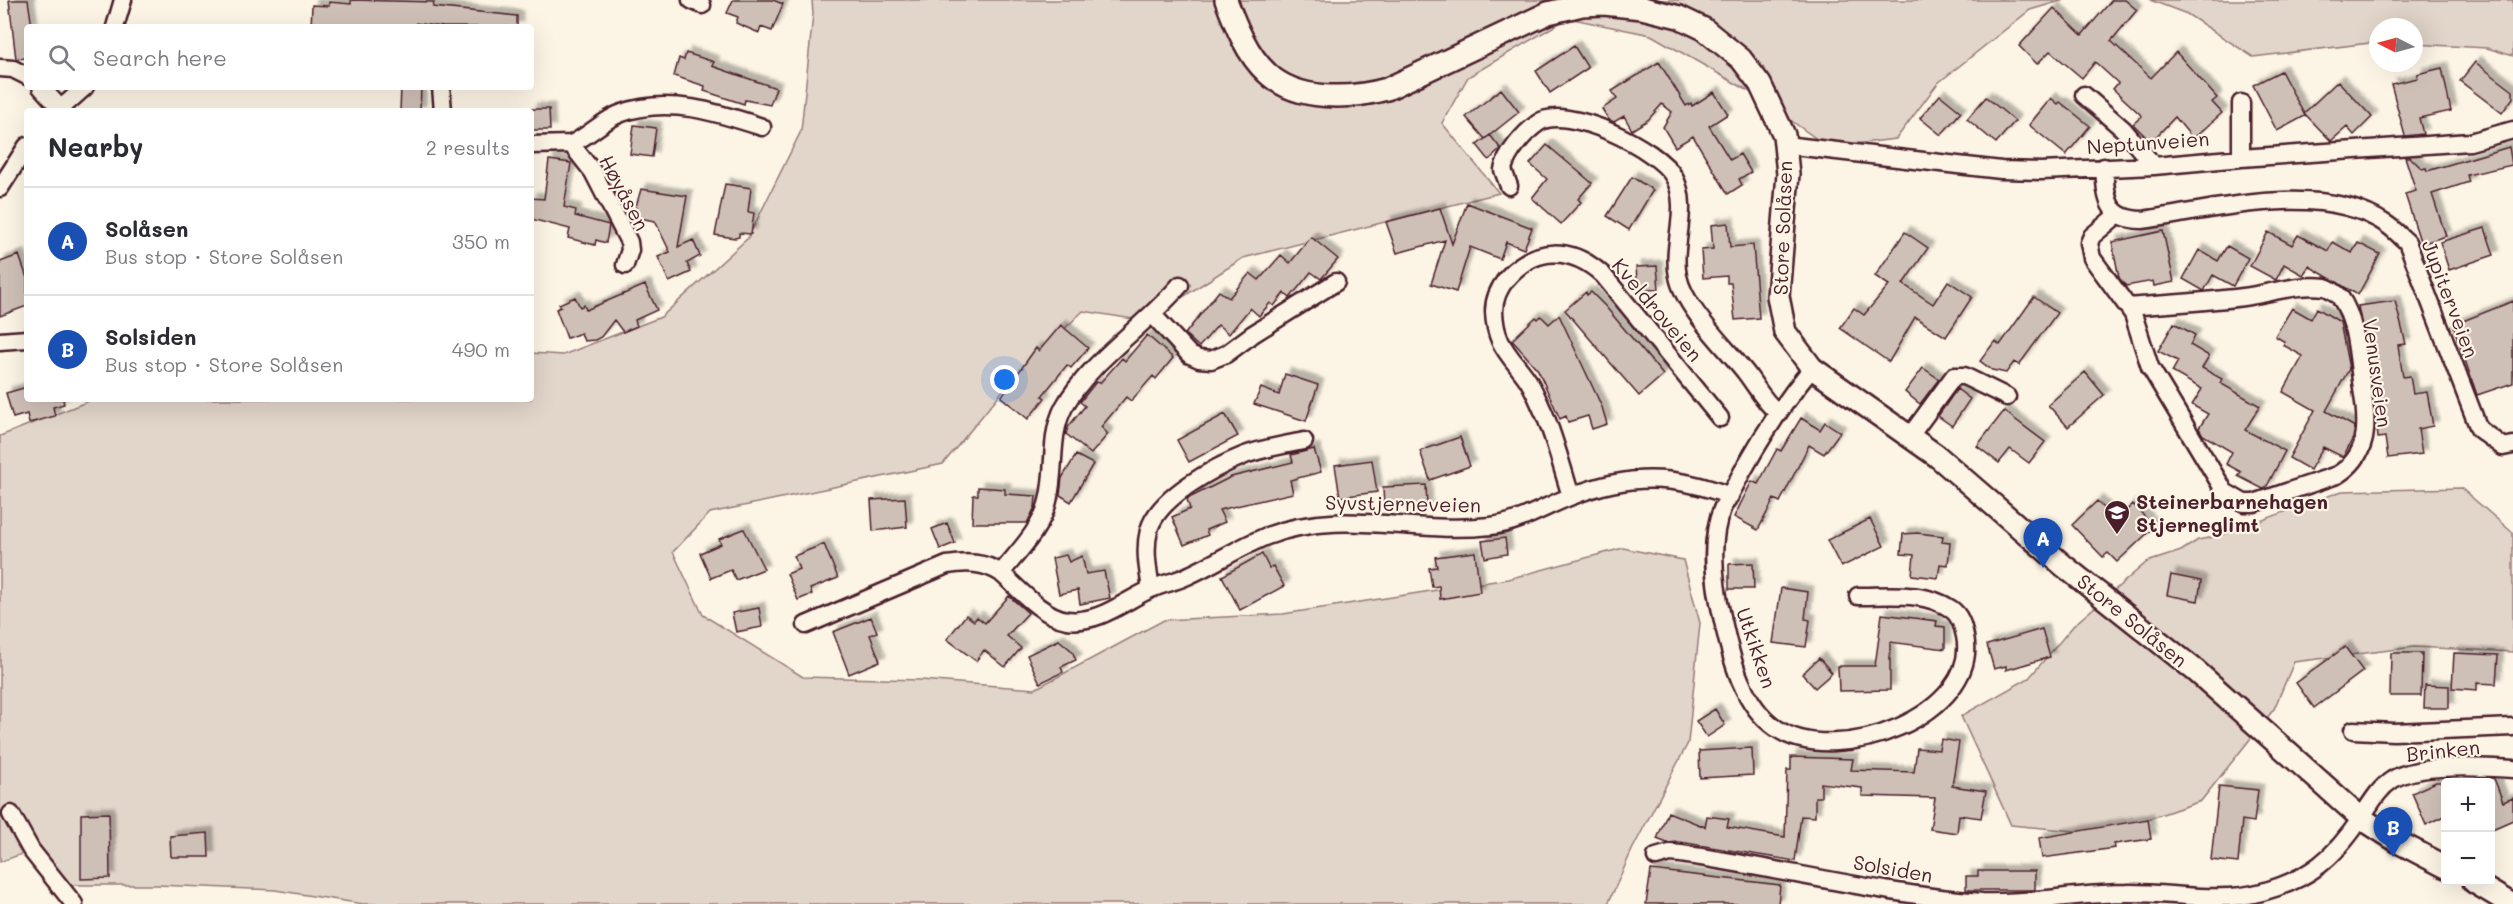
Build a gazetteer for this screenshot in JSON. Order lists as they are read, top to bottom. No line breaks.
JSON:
{"streets":{"street":["Neptunveien","Høyåsen","Store Solåsen","Jupiterveien","Kveldroveien","Venusveien","Syvstjerneveien","Utkikken","Brinken","Solsiden"]},"crossings":[["Neptunveien","Store Solåsen"],["Store Solåsen","Utkikken"],["Store Solåsen","Brinken"],["Store Solåsen","Solsiden"],["Jupiterveien","Venusveien"],["Kveldroveien","Syvstjerneveien"],["Syvstjerneveien","Utkikken"],["Brinken","Solsiden"]],"places":{"school or university":["Steinerbarnehagen Stjerneglimt"]},"north":"left","page":{"search":"Search here","heading":["Nearby","2 results"],"list":[{"mark":"A","name":"Solåsen","note":"Bus stop · Store Solåsen","value":"350 m"},{"mark":"B","name":"Solsiden","note":"Bus stop · Store Solåsen","value":"490 m"}],"pins":["A","B"],"map_buttons":["+","−"]}}
